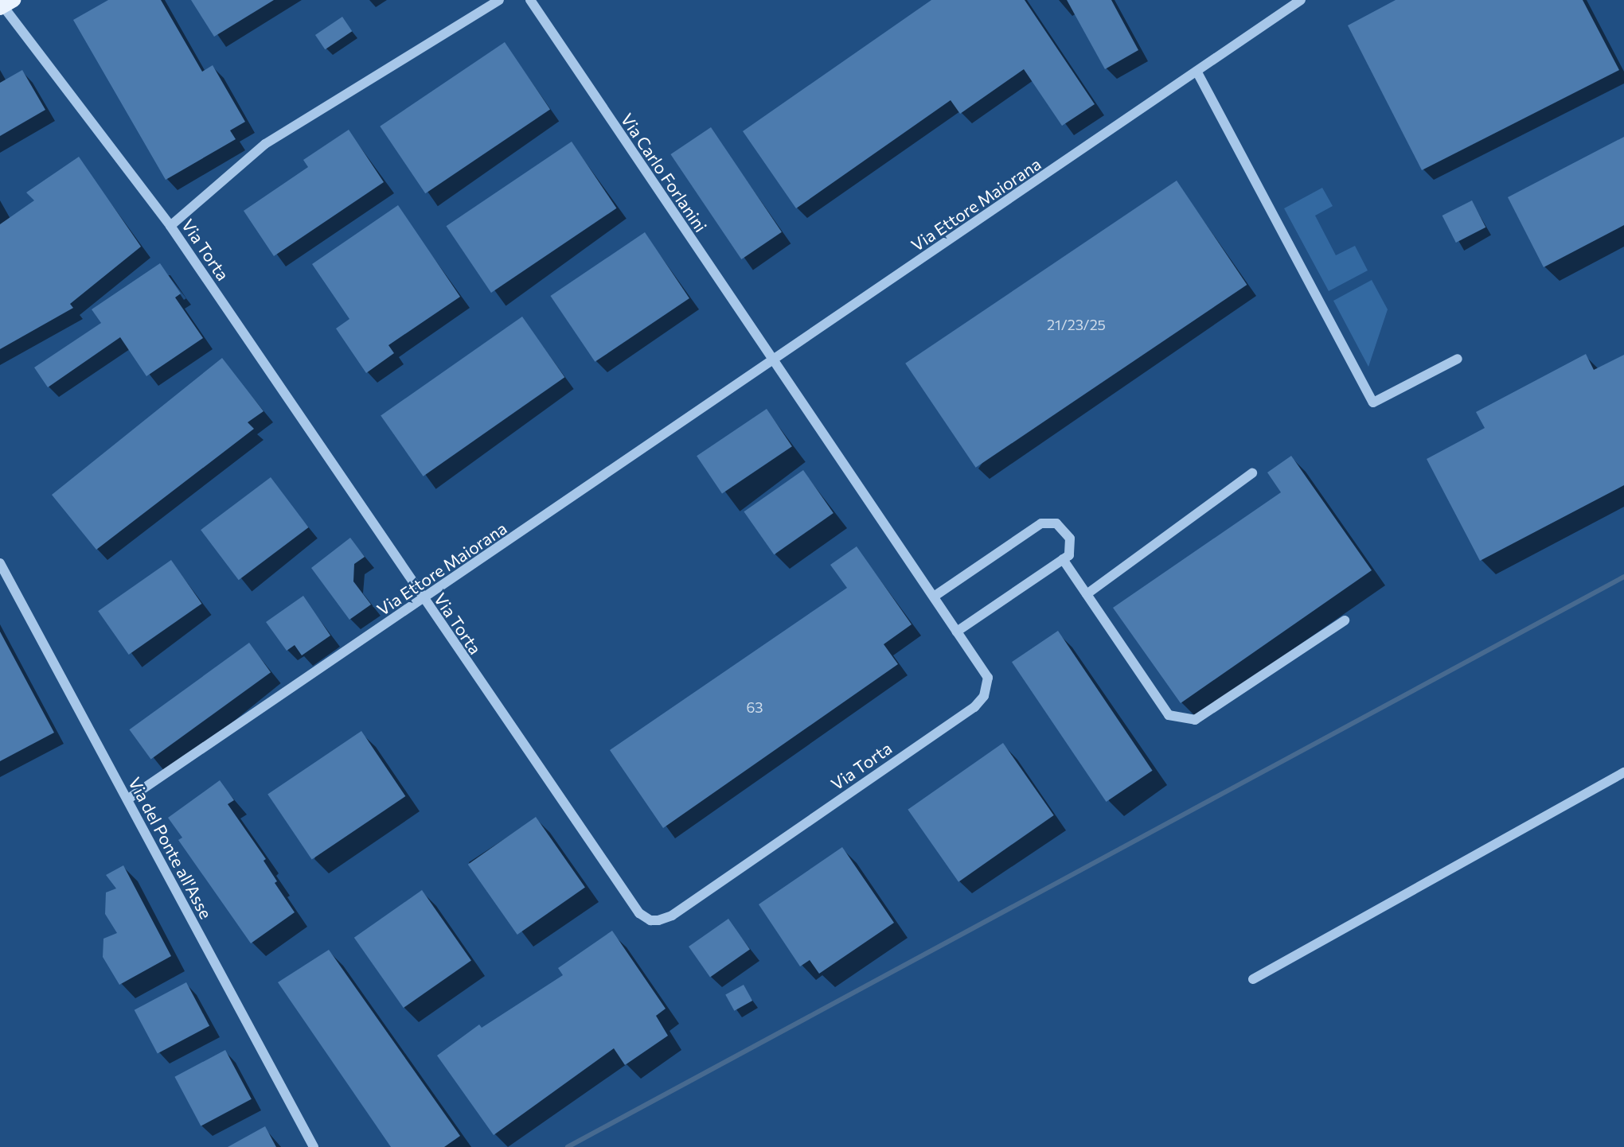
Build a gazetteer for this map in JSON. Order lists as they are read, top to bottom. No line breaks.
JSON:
{"streets":{"street":["Via Carlo Forlanini","Via Ettore Maiorana","Via Torta","Via del Ponte all'Asse"]},"crossings":[["Via Carlo Forlanini","Via Ettore Maiorana"],["Via Ettore Maiorana","Via Torta"],["Via Ettore Maiorana","Via del Ponte all'Asse"]],"house_numbers":["21/23/25","63"]}
